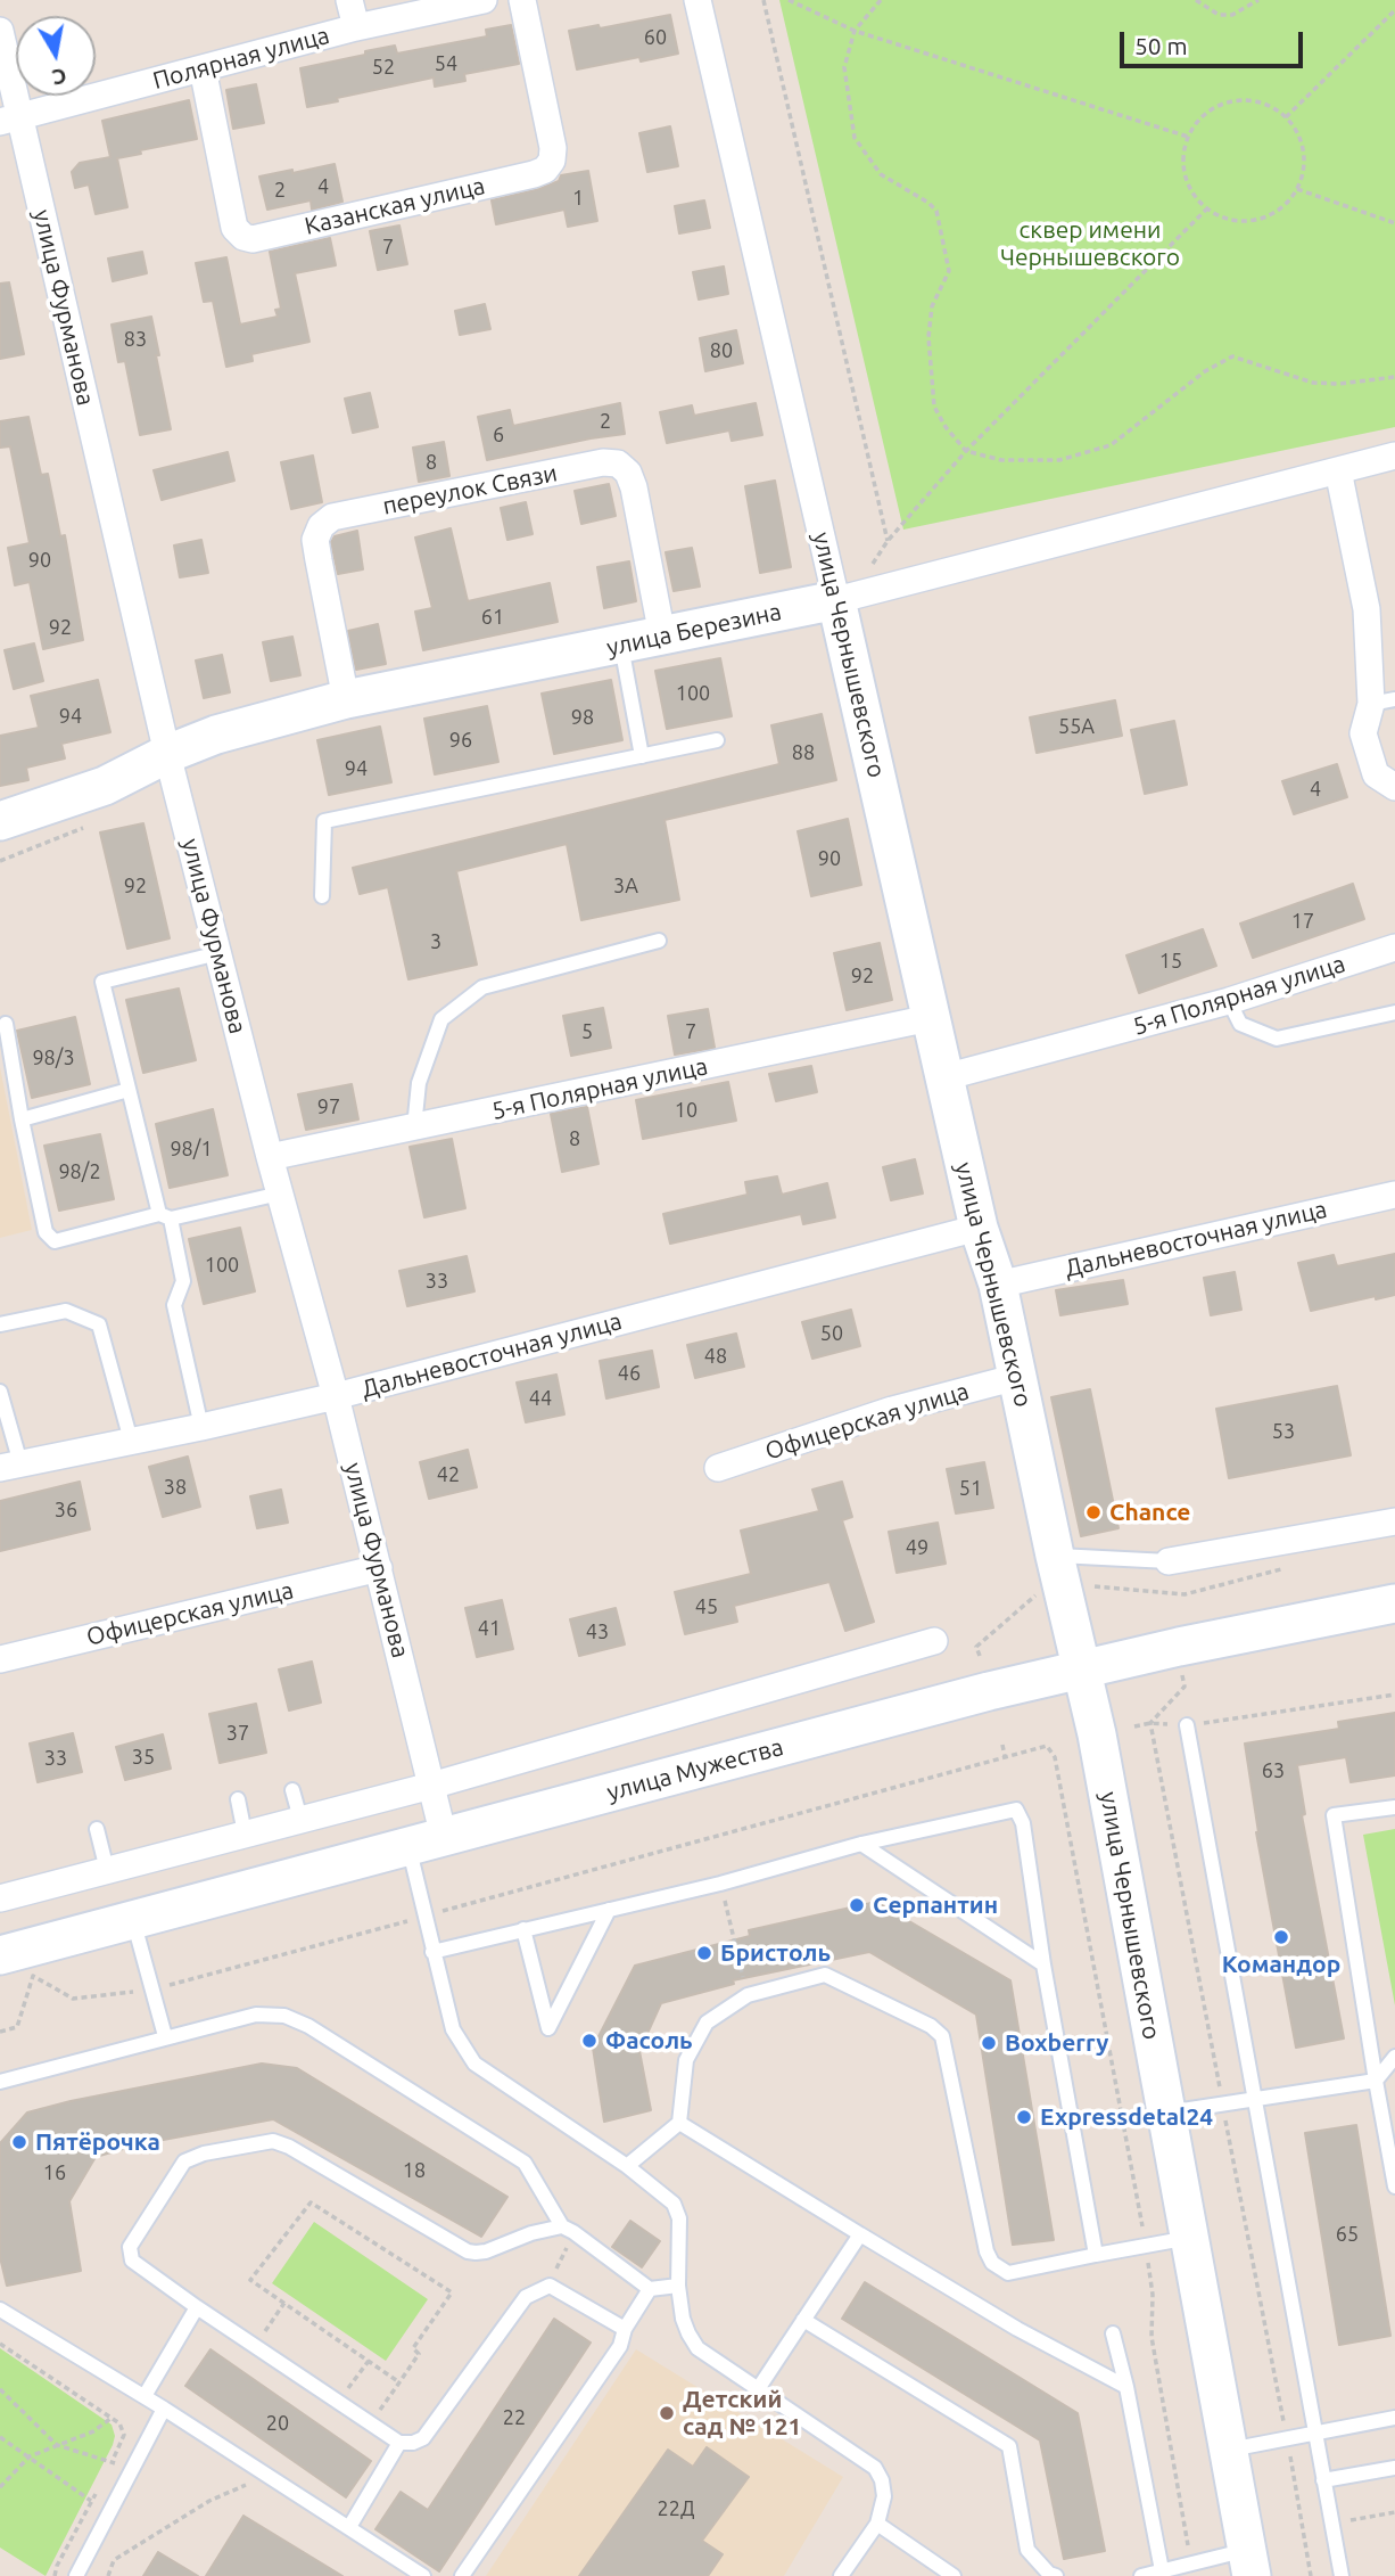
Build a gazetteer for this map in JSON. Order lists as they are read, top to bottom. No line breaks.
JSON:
{"streets":{"street":["Полярная улица","Казанская улица","улица Фурманова","переулок Связи","улица Березина","улица Чернышевского","5-я Полярная улица","Дальневосточная улица","Офицерская улица","улица Мужества"]},"crossings":[["Полярная улица","Казанская улица"],["Полярная улица","улица Фурманова"],["улица Фурманова","улица Березина"],["улица Фурманова","5-я Полярная улица"],["улица Фурманова","Дальневосточная улица"],["улица Фурманова","Офицерская улица"],["улица Фурманова","улица Мужества"],["переулок Связи","улица Березина"],["улица Березина","улица Чернышевского"],["улица Чернышевского","5-я Полярная улица"],["улица Чернышевского","Дальневосточная улица"],["улица Чернышевского","Офицерская улица"],["улица Чернышевского","улица Мужества"]],"parks":["сквер имени Чернышевского"],"places":["Chance","Серпантин","Командор","Бристоль","Фасоль","Boxberry","Expressdetal24","Пятёрочка","Детский сад № 121"],"house_numbers":["60","54","52","4","2","1","7","83","80","2","6","8","90","61","92","100","94","98","55А","96","88","94","4","90","92","3А","17","3","15","92","5","7","98/3","97","10","8","98/1","98/2","100","33","50","48","46","44","53","42","38","51","36","49","45","41","43","37","35","33","63","18","16","65","22","20","22Д"],"scale_bar":"50 m","north":"bottom"}
